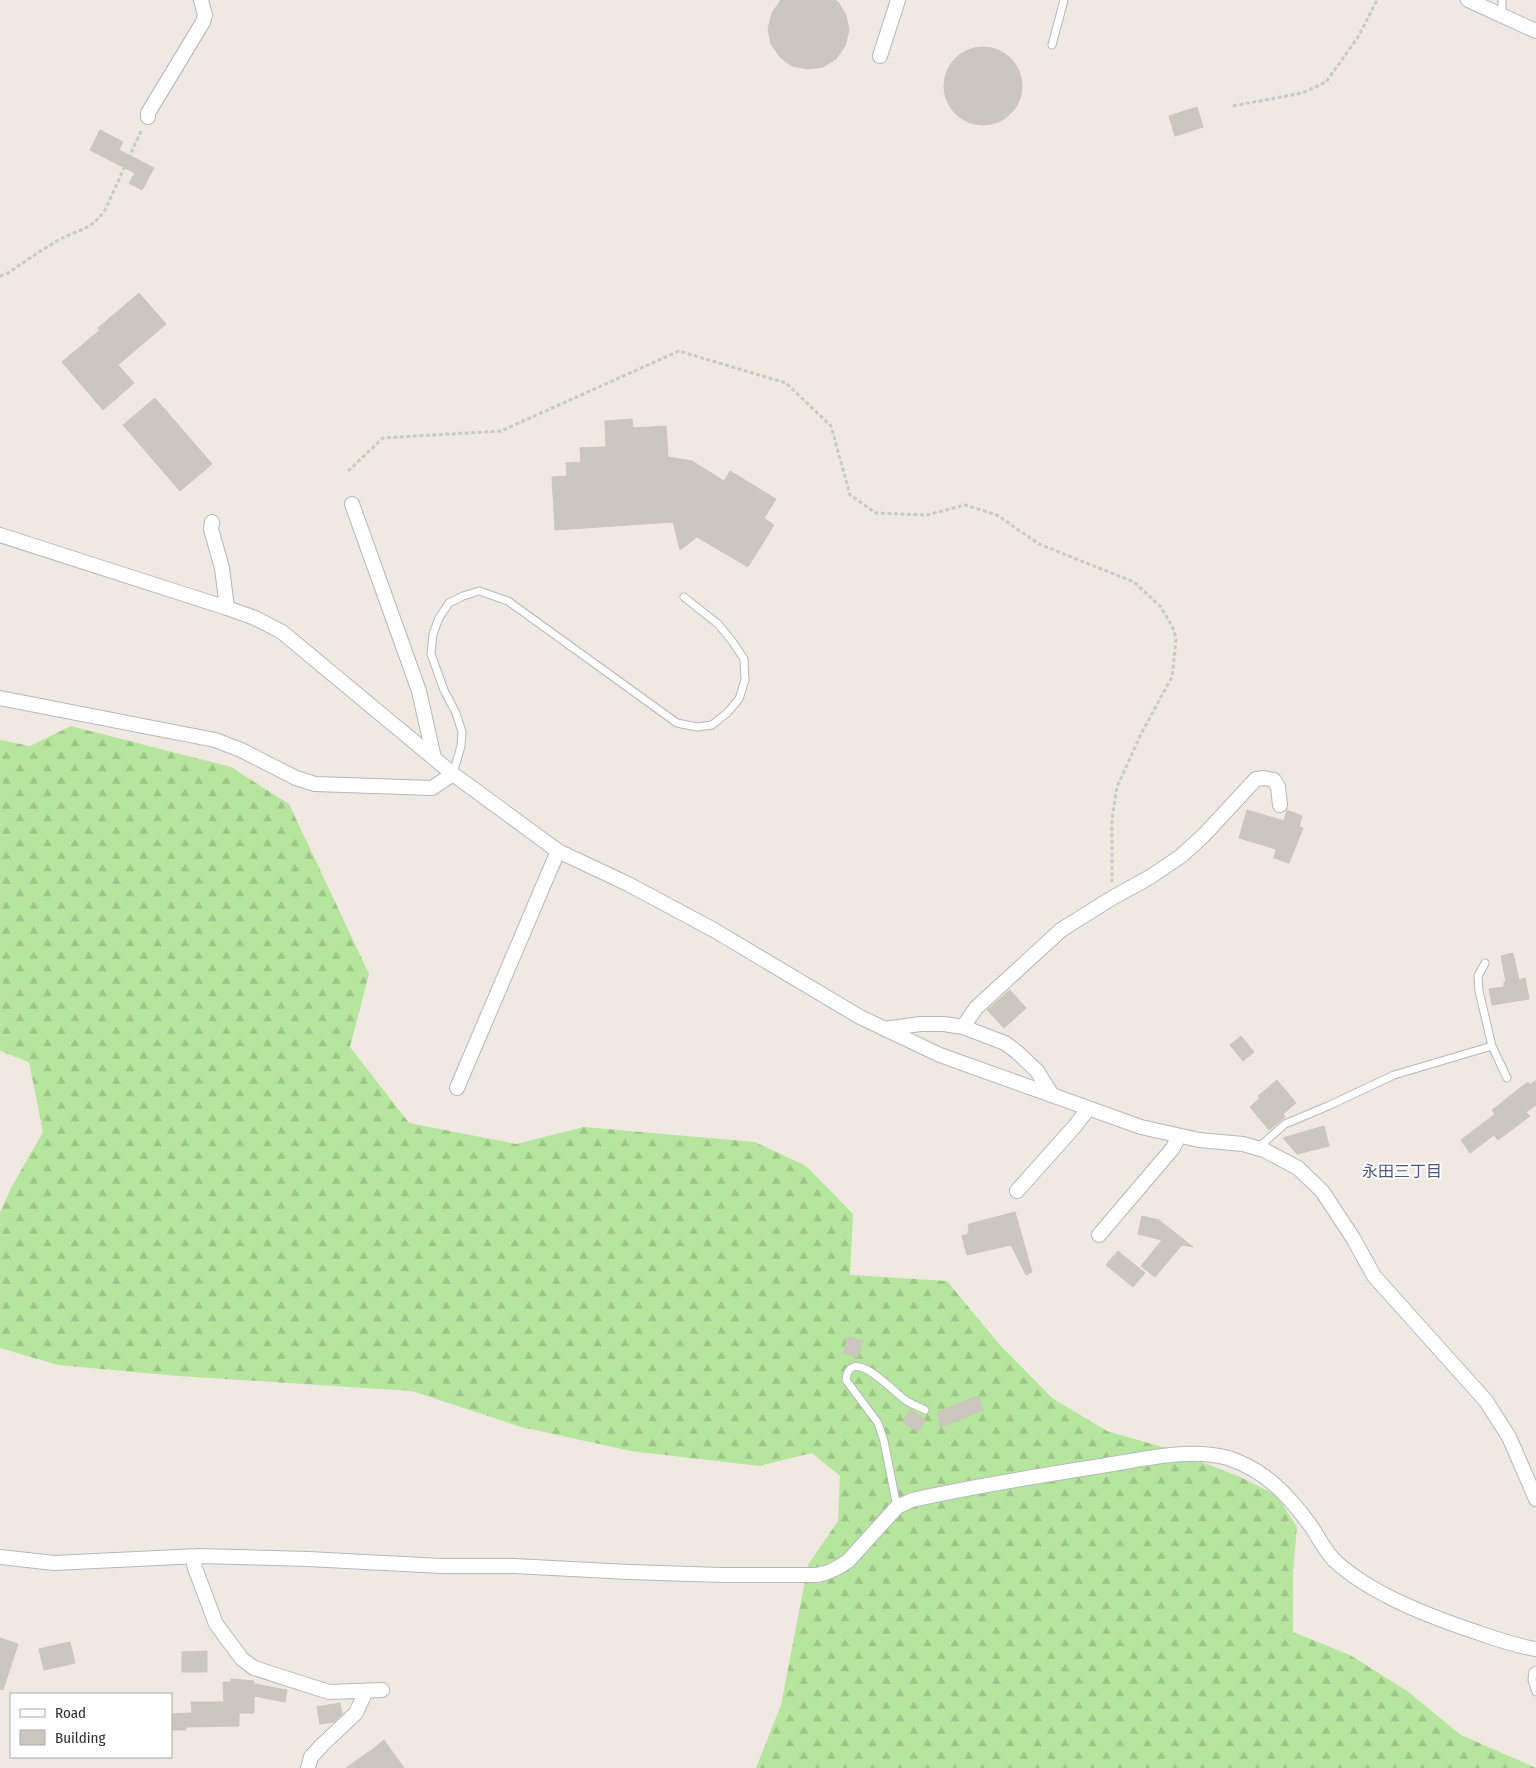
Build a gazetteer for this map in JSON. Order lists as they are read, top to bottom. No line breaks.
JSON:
{"districts":["永田三丁目"],"legend":["Road","Building"]}
